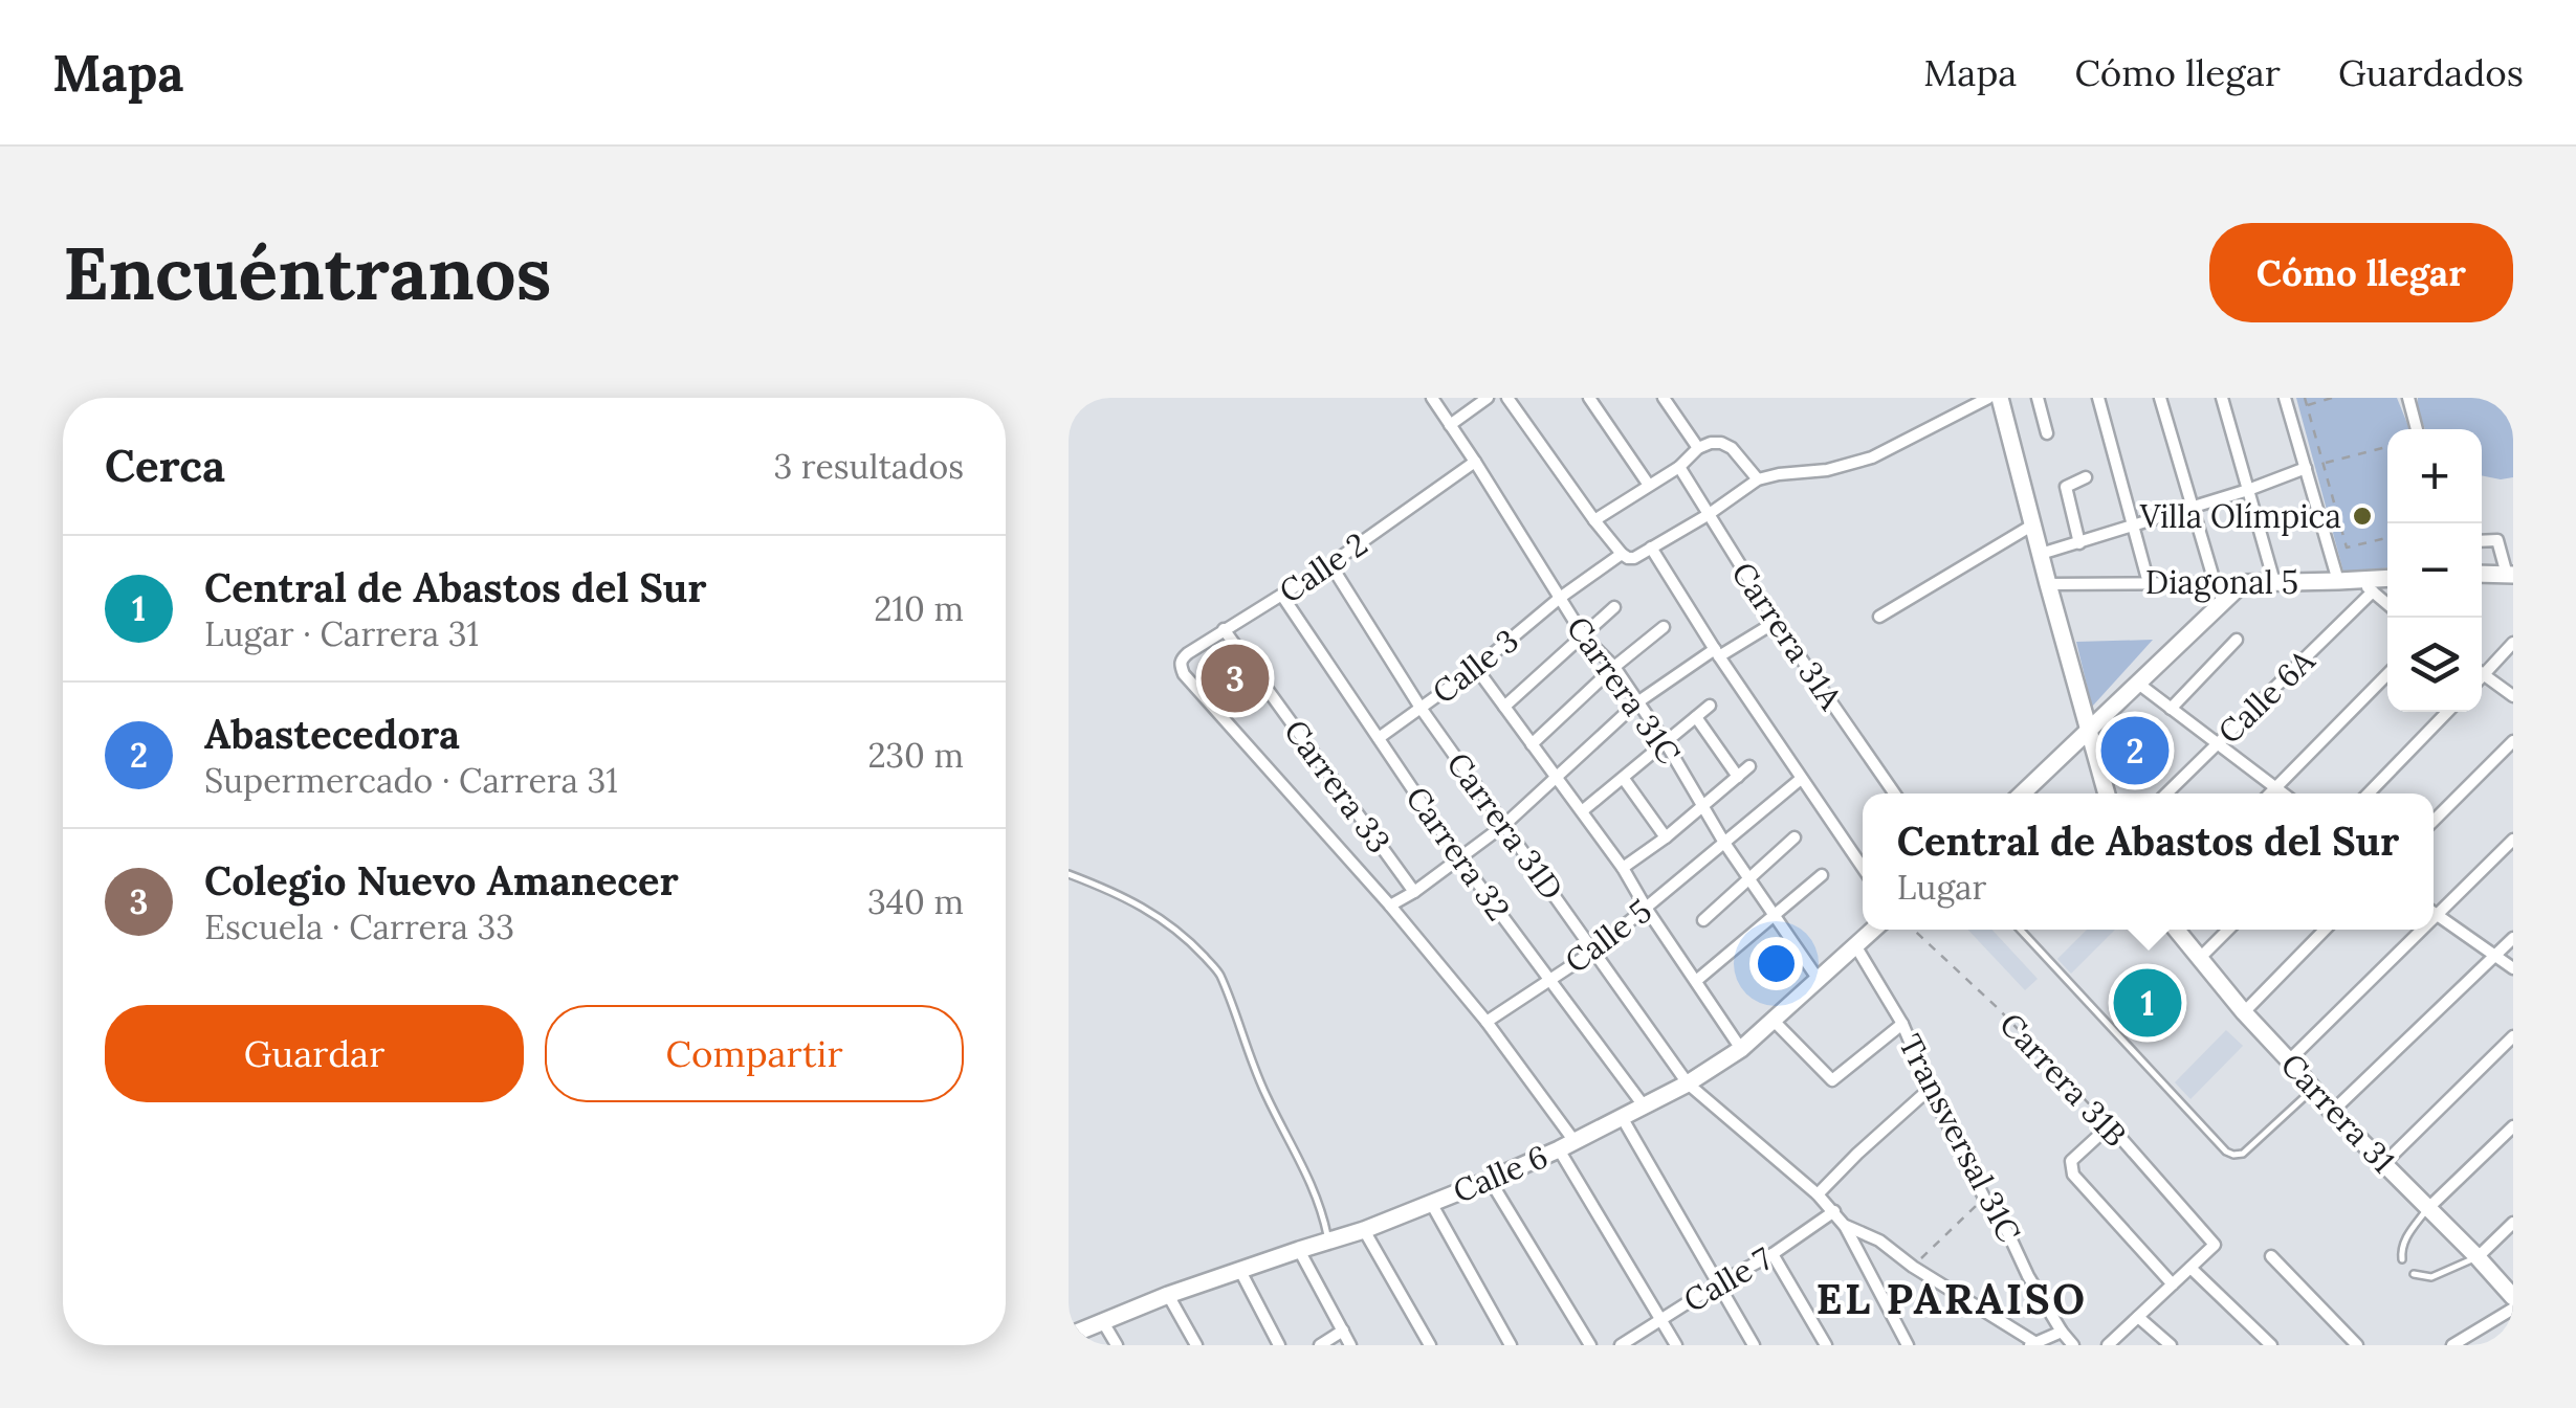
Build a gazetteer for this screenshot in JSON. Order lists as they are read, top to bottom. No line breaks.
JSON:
{"streets":{"street":["Calle 2","Diagonal 5","Carrera 31A","Calle 3","Carrera 31C","Calle 6A","Carrera 33","Carrera 31D","Carrera 32","Calle 5","Carrera 31B","Carrera 31","Transversal 31C","Calle 6","Calle 7"]},"crossings":[["Calle 2","Carrera 31C"],["Calle 2","Carrera 33"],["Calle 2","Carrera 31D"],["Calle 2","Carrera 32"],["Calle 3","Carrera 31C"],["Calle 3","Carrera 31D"],["Calle 3","Carrera 32"],["Carrera 31C","Calle 5"],["Carrera 31C","Calle 6"],["Carrera 31D","Calle 5"],["Carrera 31D","Calle 6"],["Carrera 31D","Calle 7"],["Carrera 32","Calle 5"],["Carrera 32","Calle 6"],["Transversal 31C","Calle 6"]],"districts":["EL PARAISO"],"places":["Villa Olímpica"],"page":{"header":"Mapa","nav":["Mapa","Cómo llegar","Guardados"],"buttons":["Cómo llegar",["Guardar","Compartir"]],"title":"Encuéntranos","heading":["Cerca","3 resultados"],"map_buttons":["+","−"],"list":[{"mark":"1","name":"Central de Abastos del Sur","note":"Lugar · Carrera 31","value":"210 m"},{"mark":"2","name":"Abastecedora","note":"Supermercado · Carrera 31","value":"230 m"},{"mark":"3","name":"Colegio Nuevo Amanecer","note":"Escuela · Carrera 33","value":"340 m"}],"pins":["3","2","1"],"popup":["Central de Abastos del Sur","Lugar"]}}
